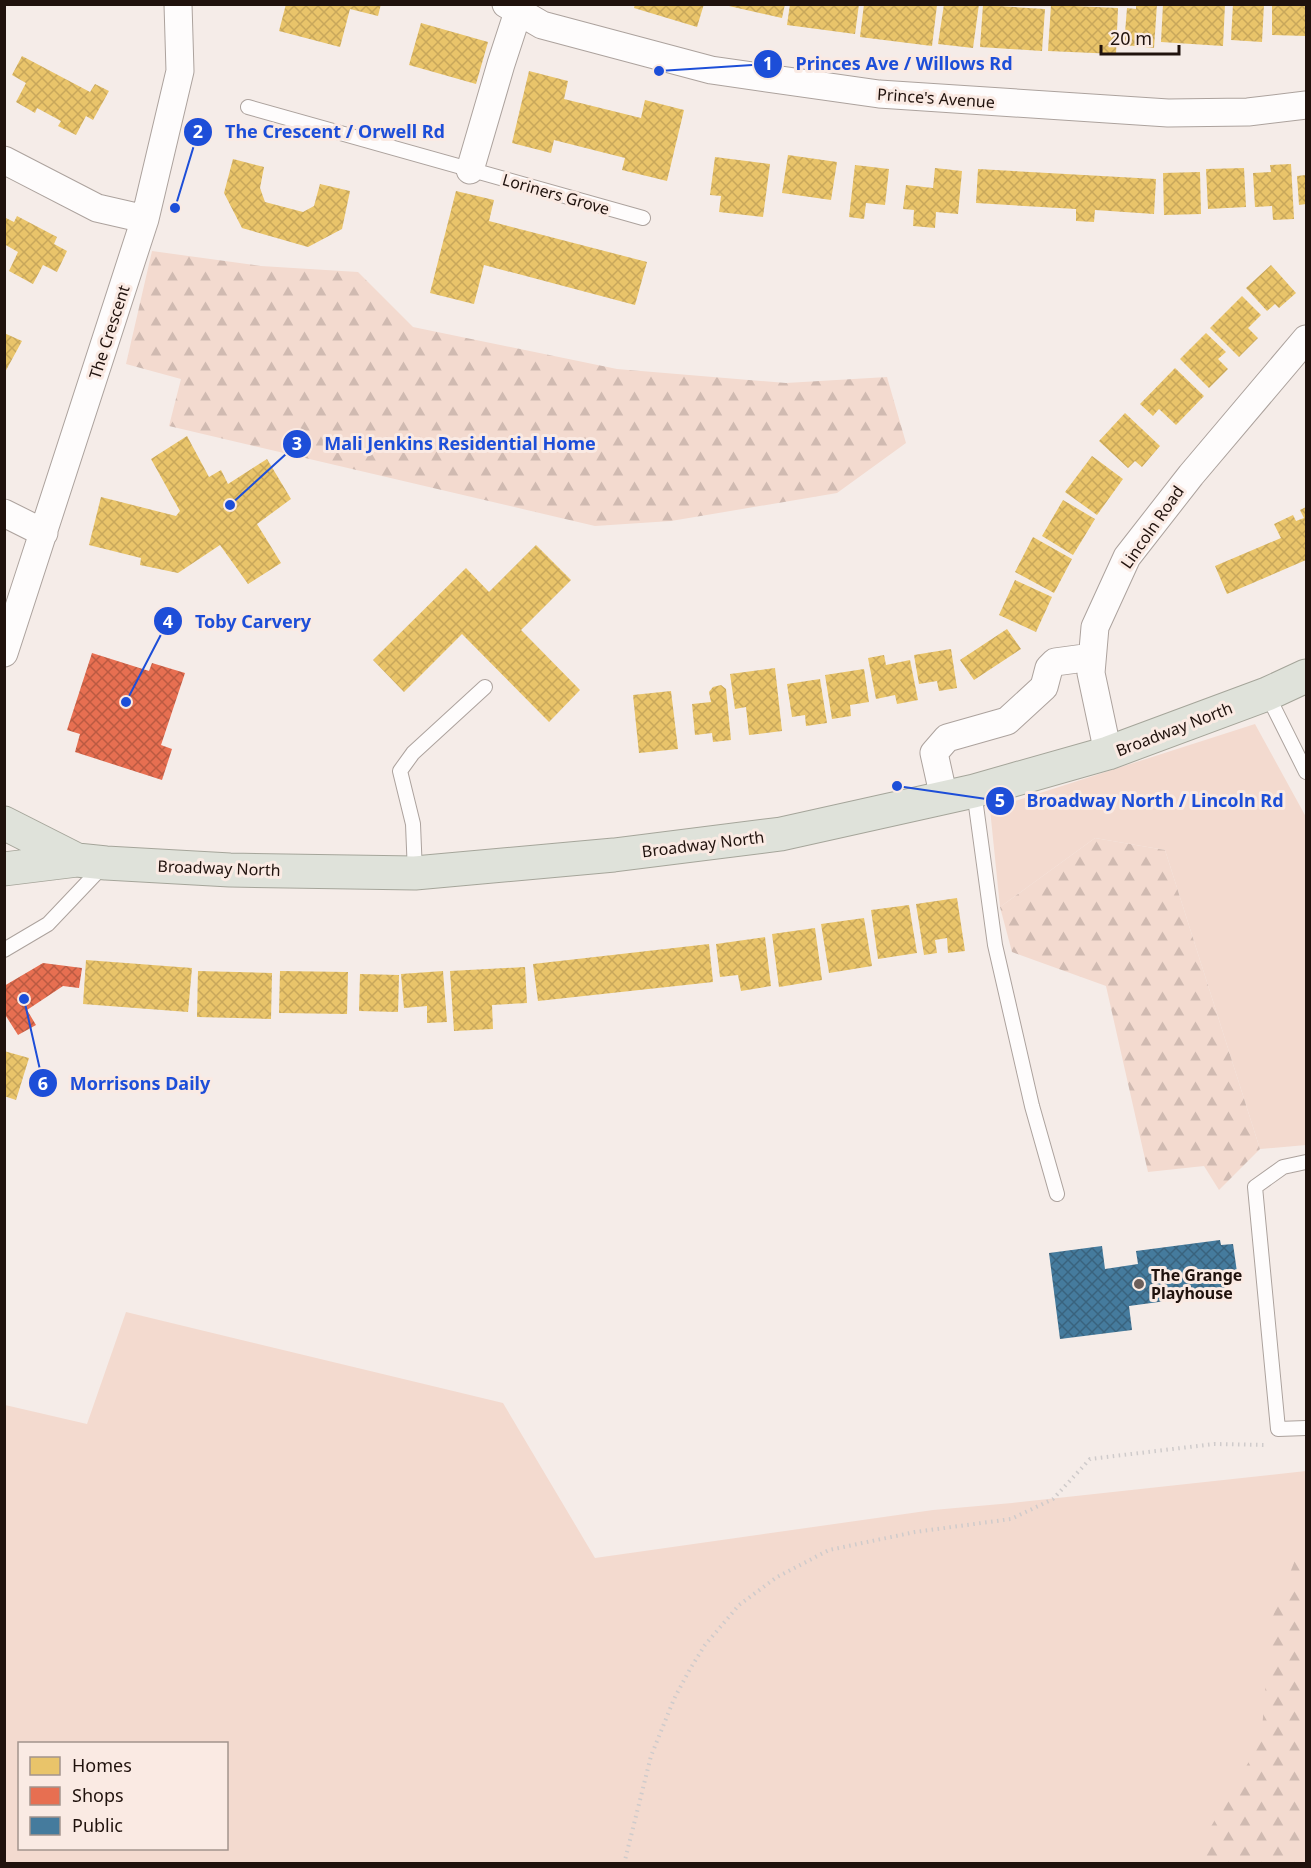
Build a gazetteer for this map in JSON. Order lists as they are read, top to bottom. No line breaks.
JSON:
{"streets":{"highway":["Broadway North"],"street":["Prince's Avenue","The Crescent","Lincoln Road"],"lane":["Loriners Grove"]},"crossings":[["Lincoln Road","Broadway North"]],"places":["Princes Ave / Willows Rd","The Crescent / Orwell Rd","Mali Jenkins Residential Home","Toby Carvery","Broadway North / Lincoln Rd","Morrisons Daily","The Grange Playhouse"],"legend":["Homes","Shops","Public"],"scale_bar":"20 m"}
